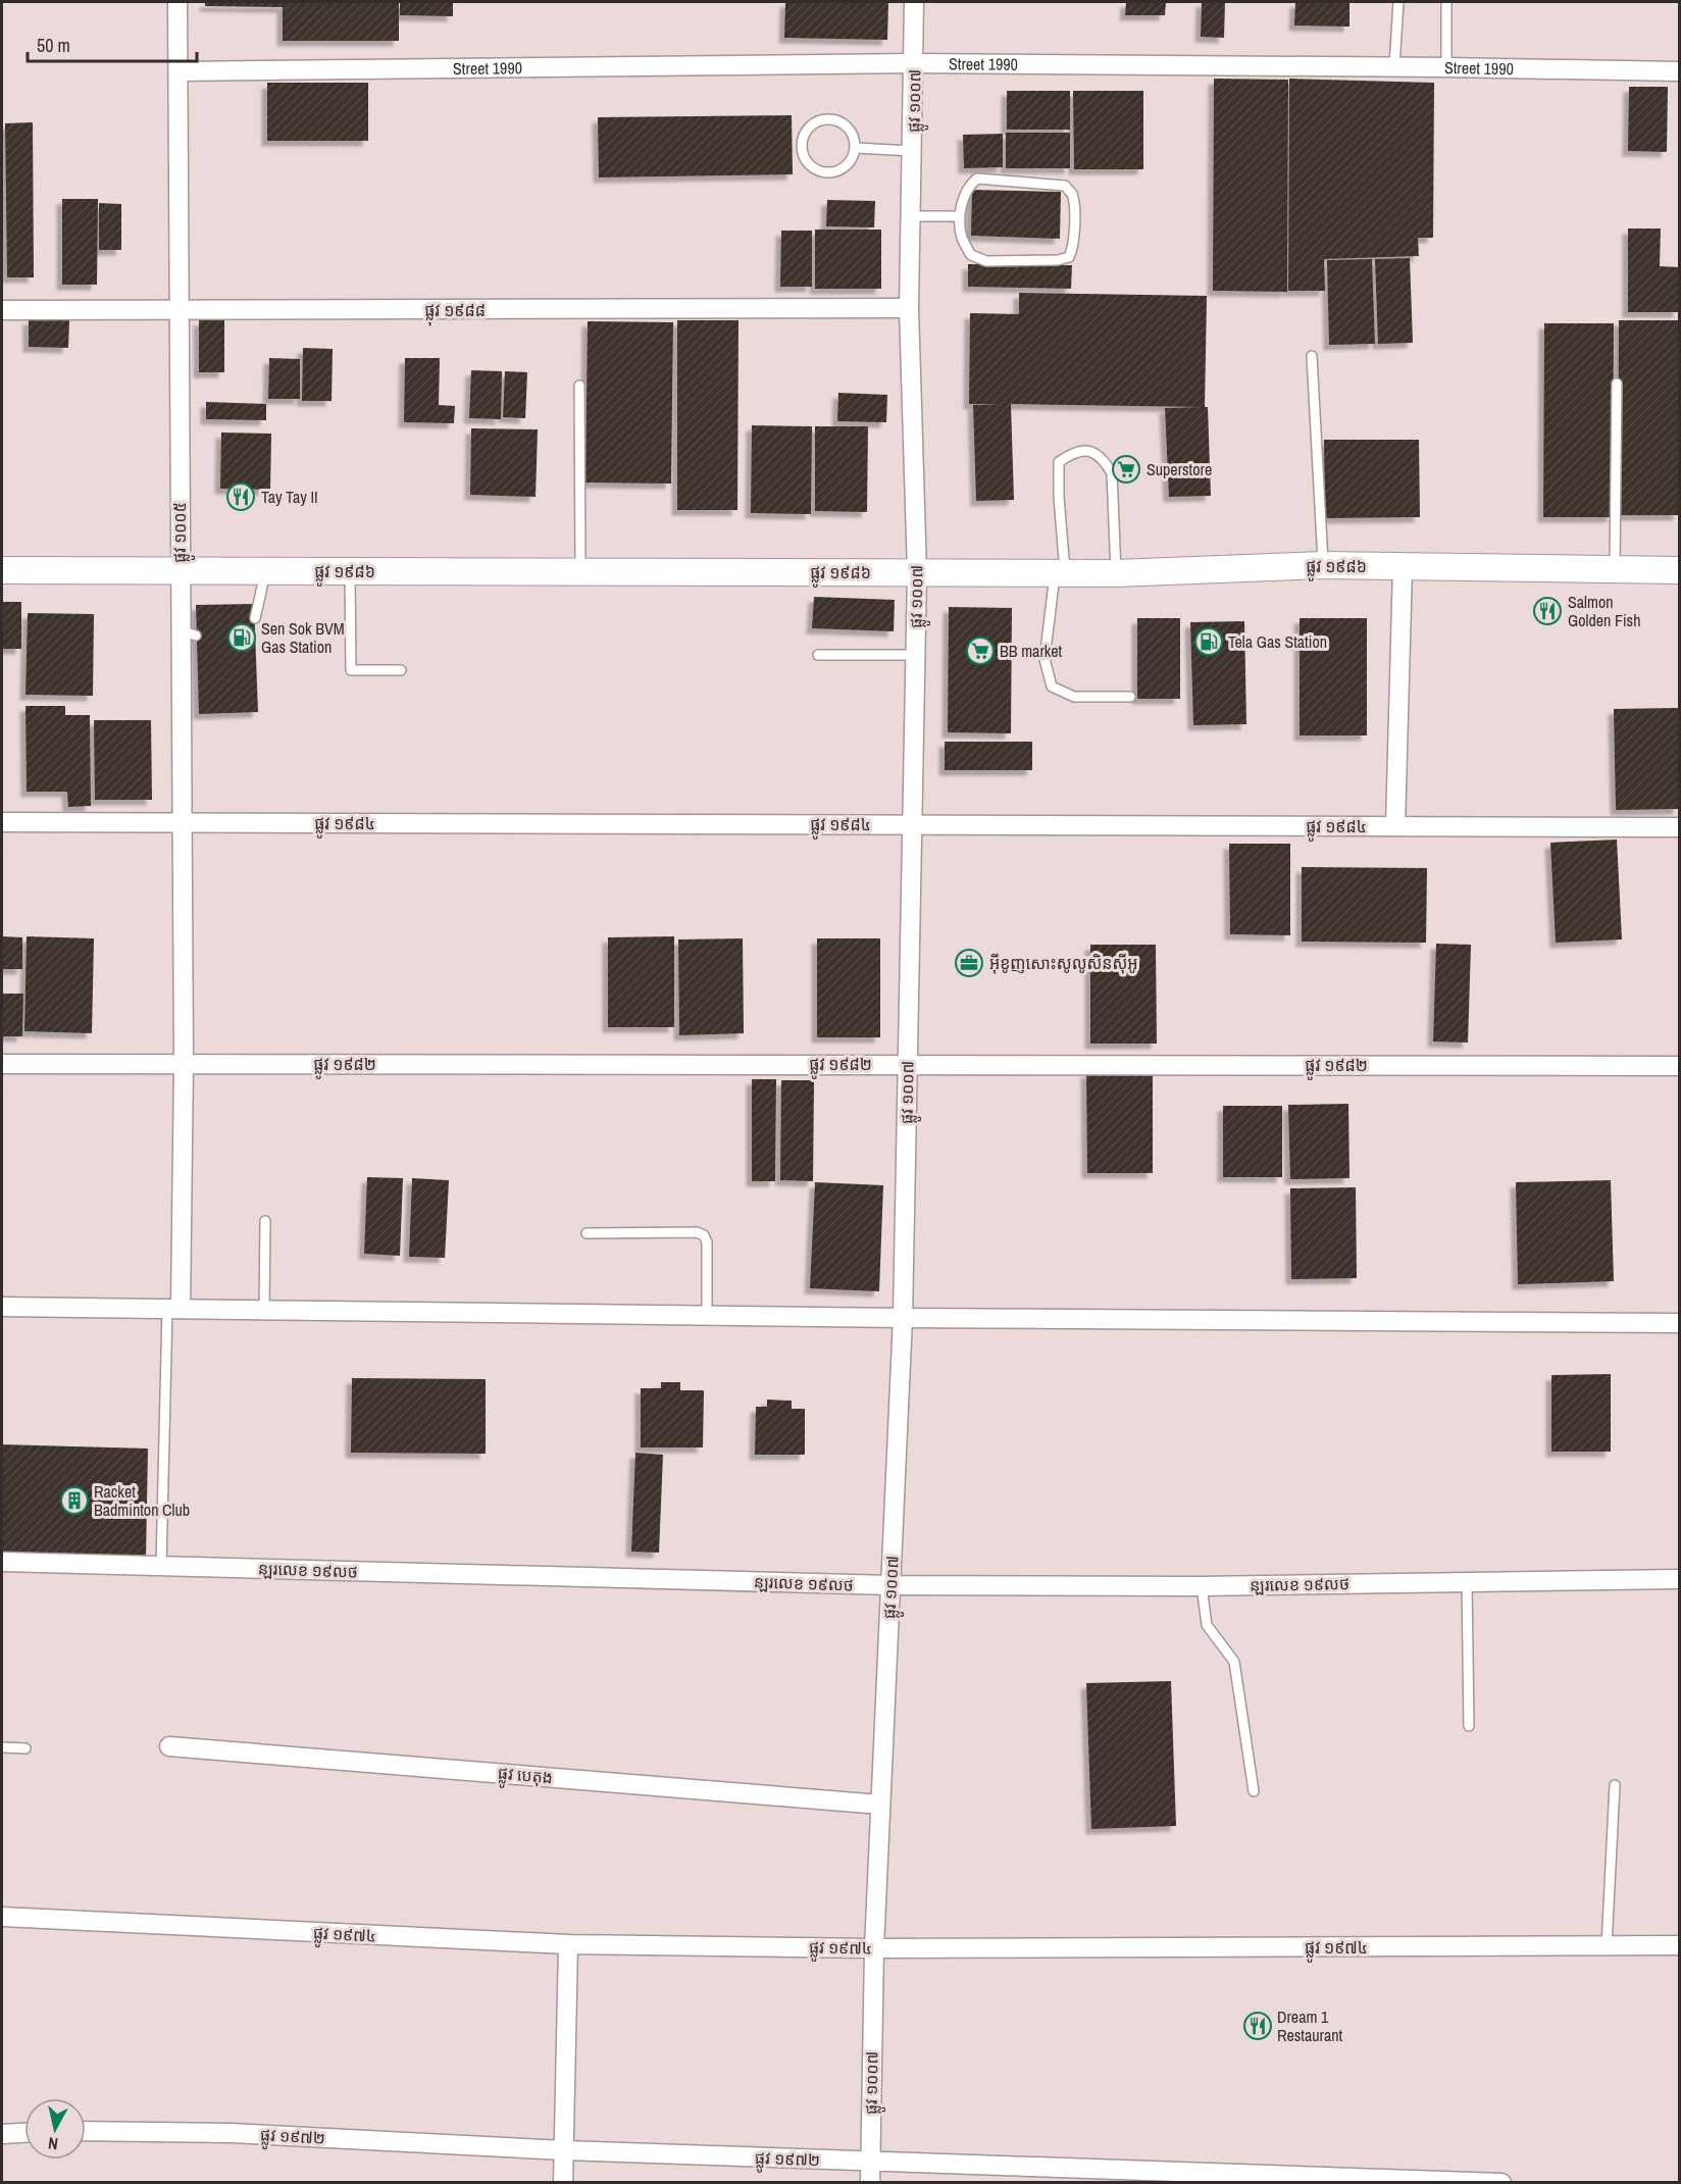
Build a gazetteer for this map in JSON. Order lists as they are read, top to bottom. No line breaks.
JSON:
{"streets":{"main road":["ផ្លូវ ១៩៨៦"],"street":["Street 1990","ផ្លូវ ១០០៧","ផ្លុវ ១៩៨៨","ផ្លូវ ១០០៥","ផ្លូវ ១៩៨៤","ផ្លូវ ១៩៨២","ន្ឡរលេខ ១៩លថ","ផ្លូវ បេតុង","ផ្លូវ ១៩៧៤","ផ្លូវ ១៩៧២"]},"crossings":[["Street 1990","ផ្លូវ ១០០៧"],["Street 1990","ផ្លូវ ១០០៥"],["ផ្លូវ ១០០៧","ផ្លុវ ១៩៨៨"],["ផ្លូវ ១០០៧","ផ្លូវ ១៩៨៦"],["ផ្លូវ ១០០៧","ផ្លូវ ១៩៨៤"],["ផ្លូវ ១០០៧","ផ្លូវ ១៩៨២"],["ផ្លូវ ១០០៧","ន្ឡរលេខ ១៩លថ"],["ផ្លូវ ១០០៧","ផ្លូវ បេតុង"],["ផ្លូវ ១០០៧","ផ្លូវ ១៩៧៤"],["ផ្លូវ ១០០៧","ផ្លូវ ១៩៧២"],["ផ្លុវ ១៩៨៨","ផ្លូវ ១០០៥"],["ផ្លូវ ១០០៥","ផ្លូវ ១៩៨៦"],["ផ្លូវ ១០០៥","ផ្លូវ ១៩៨៤"],["ផ្លូវ ១០០៥","ផ្លូវ ១៩៨២"]],"places":{"supermarket":["Superstore","BB market"],"restaurant":["Tay Tay II","Salmon Golden Fish","Dream 1 Restaurant"],"fuel station":["Sen Sok BVM Gas Station","Tela Gas Station"],"office":["អ៊ីខូញសោះសូលូសិនស៊ីអូ"],"building":["Racket Badminton Club"]},"scale_bar":"50 m","north":"bottom"}
